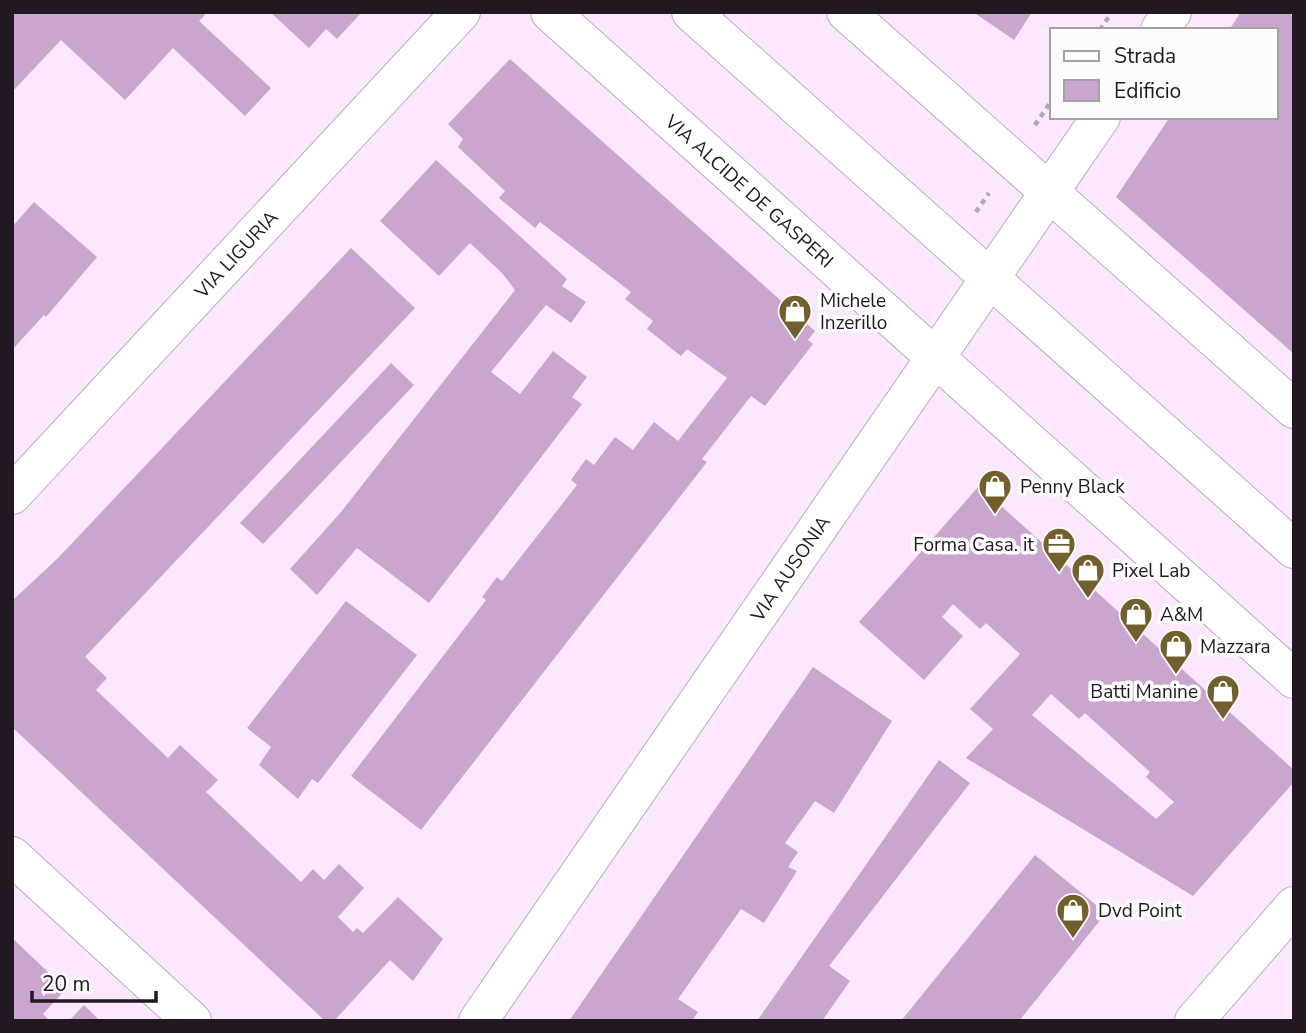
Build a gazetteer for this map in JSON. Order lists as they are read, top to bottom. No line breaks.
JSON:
{"streets":{"street":["VIA ALCIDE DE GASPERI","VIA LIGURIA","VIA AUSONIA"]},"crossings":[["VIA ALCIDE DE GASPERI","VIA AUSONIA"]],"places":{"shop":["Michele Inzerillo","Penny Black","Pixel Lab","A&M","Mazzara","Batti Manine","Dvd Point"],"office":["Forma Casa. it"]},"legend":["Strada","Edificio"],"scale_bar":"20 m"}
